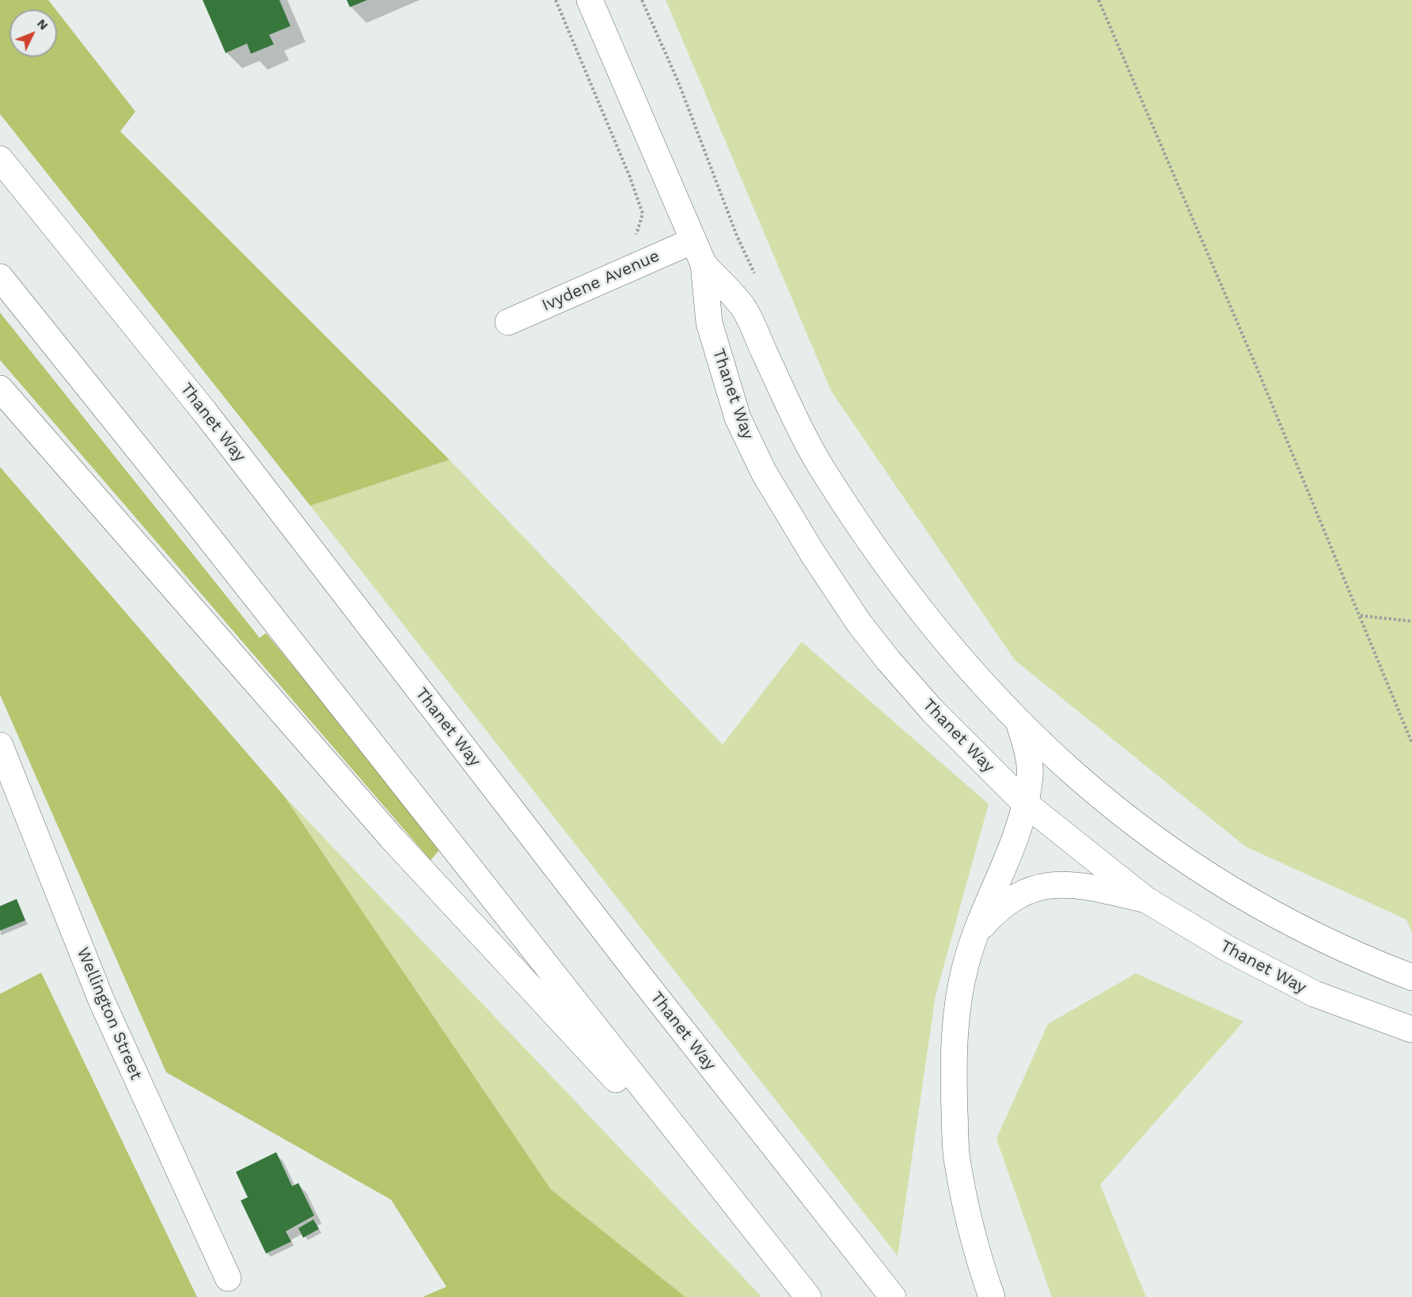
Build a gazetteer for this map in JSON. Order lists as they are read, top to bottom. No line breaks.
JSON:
{"streets":{"main road":["Ivydene Avenue","Thanet Way","Wellington Street"]},"crossings":[["Ivydene Avenue","Thanet Way"]],"north":"top right"}
